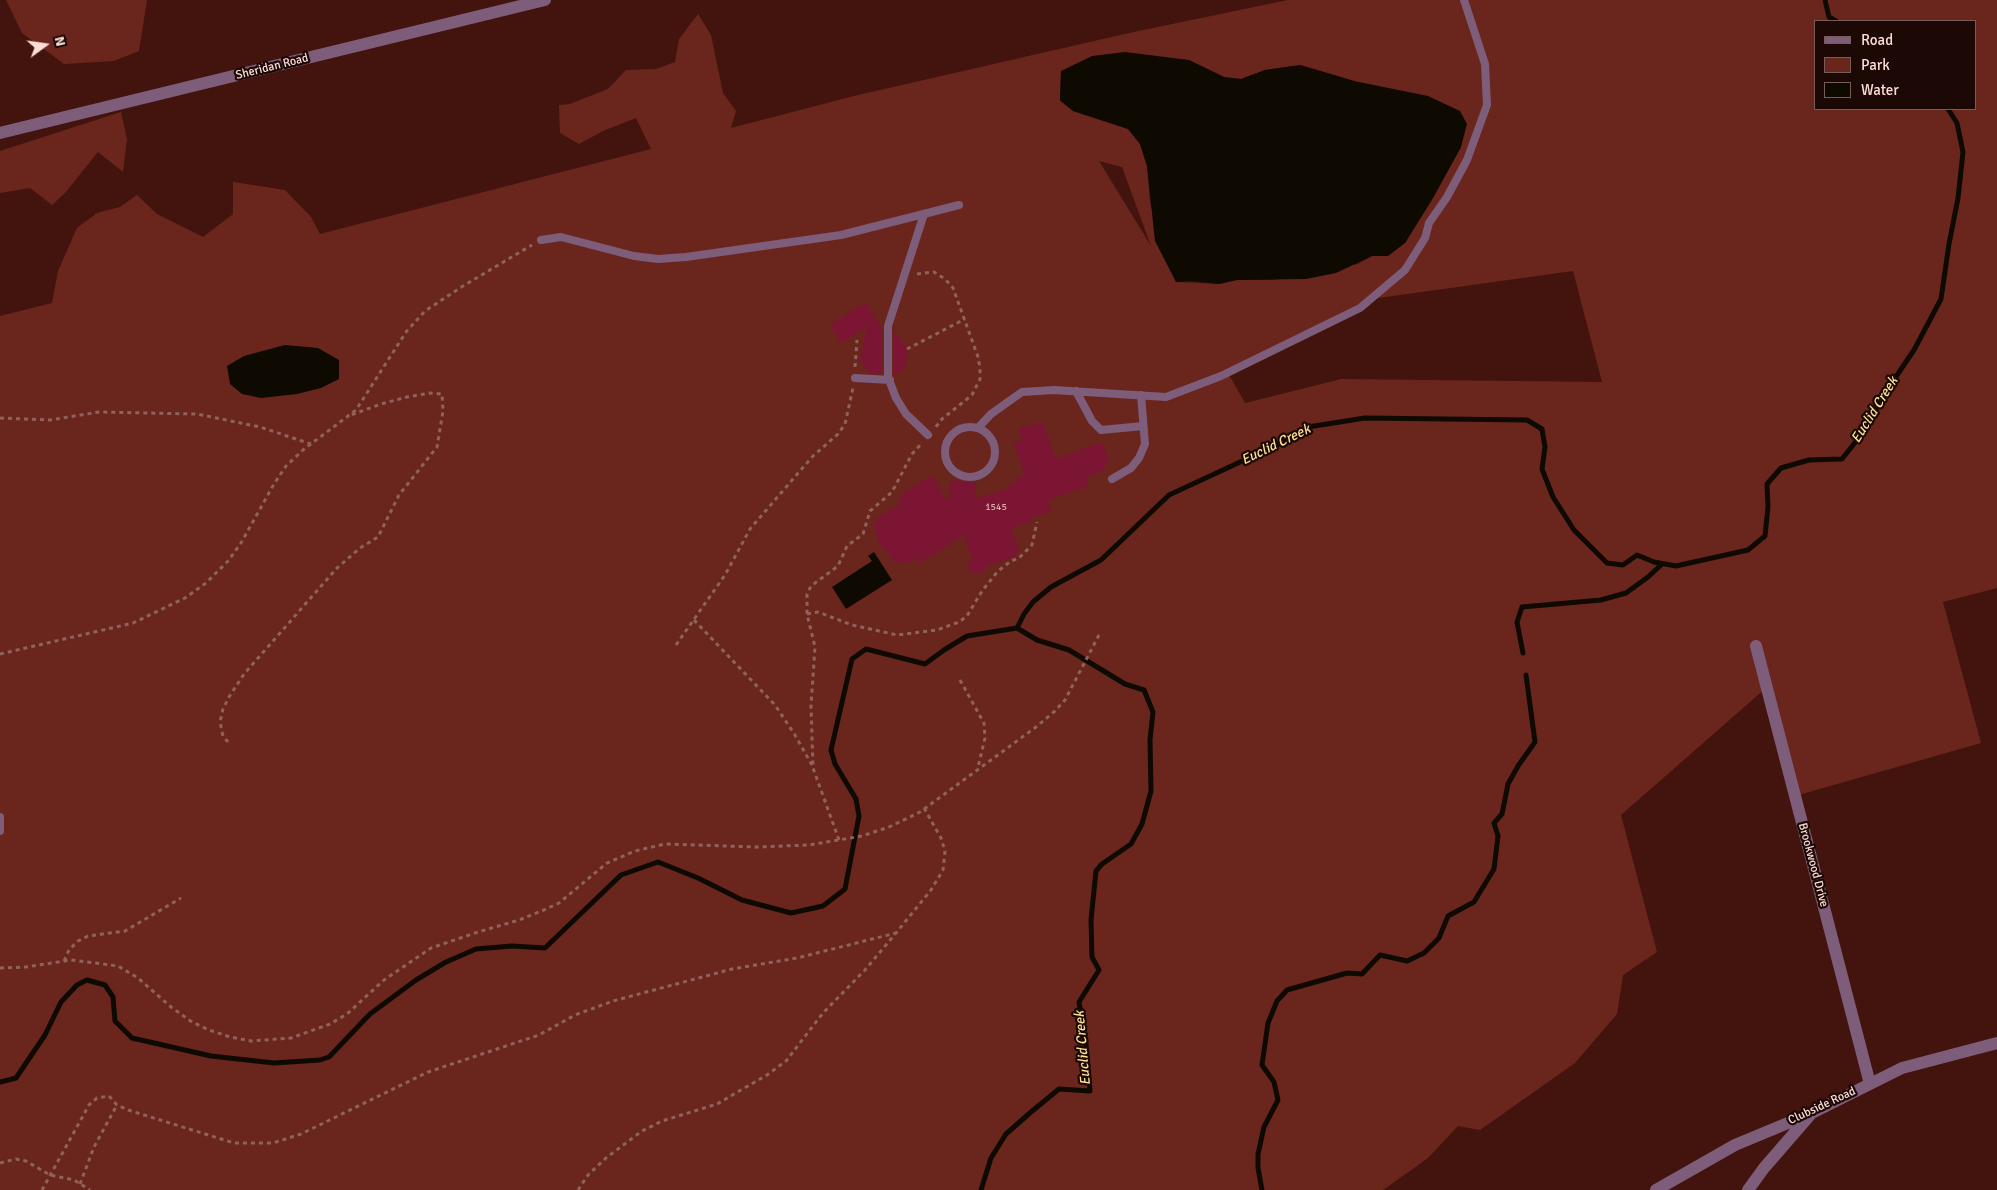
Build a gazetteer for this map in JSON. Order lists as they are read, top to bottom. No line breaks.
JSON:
{"streets":{"street":["Sheridan Road","Brookwood Drive","Clubside Road"]},"crossings":[["Brookwood Drive","Clubside Road"]],"water":["Euclid Creek"],"house_numbers":["1545"],"legend":["Road","Park","Water"],"north":"right"}
